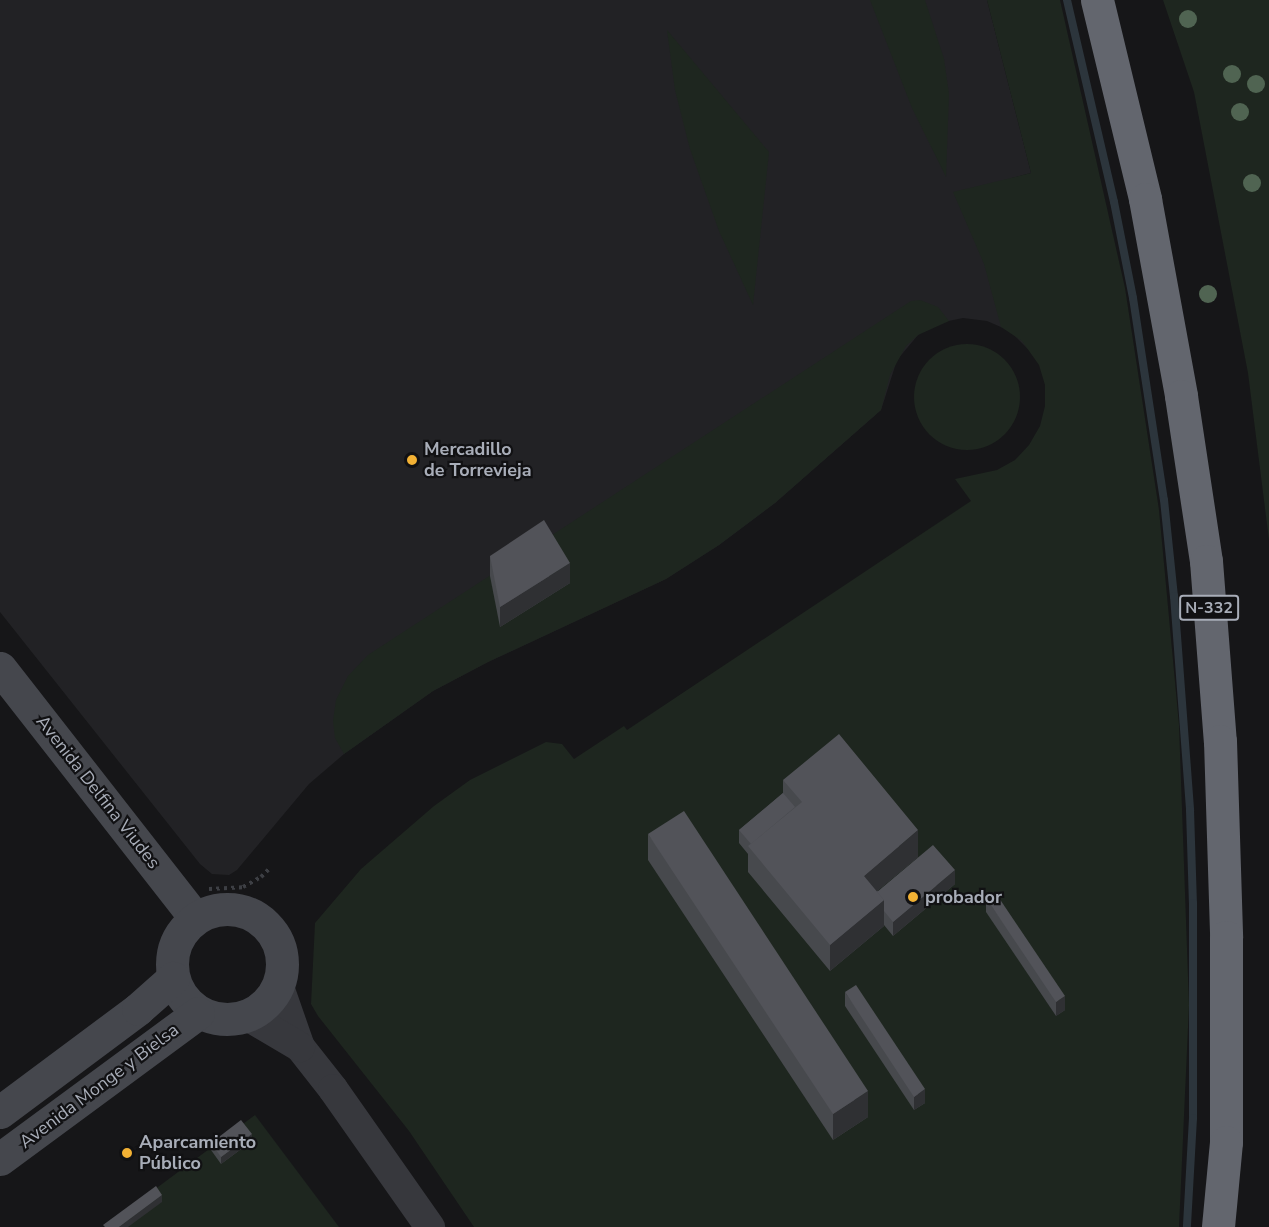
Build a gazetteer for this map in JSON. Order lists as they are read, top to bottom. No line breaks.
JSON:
{"streets":{"highway":["N-332"],"street":["Avenida Delfina Viudes","Avenida Monge y Bielsa"]},"crossings":[["Avenida Delfina Viudes","Avenida Monge y Bielsa"]],"places":["Mercadillo de Torrevieja","probador","Aparcamiento Público"]}
